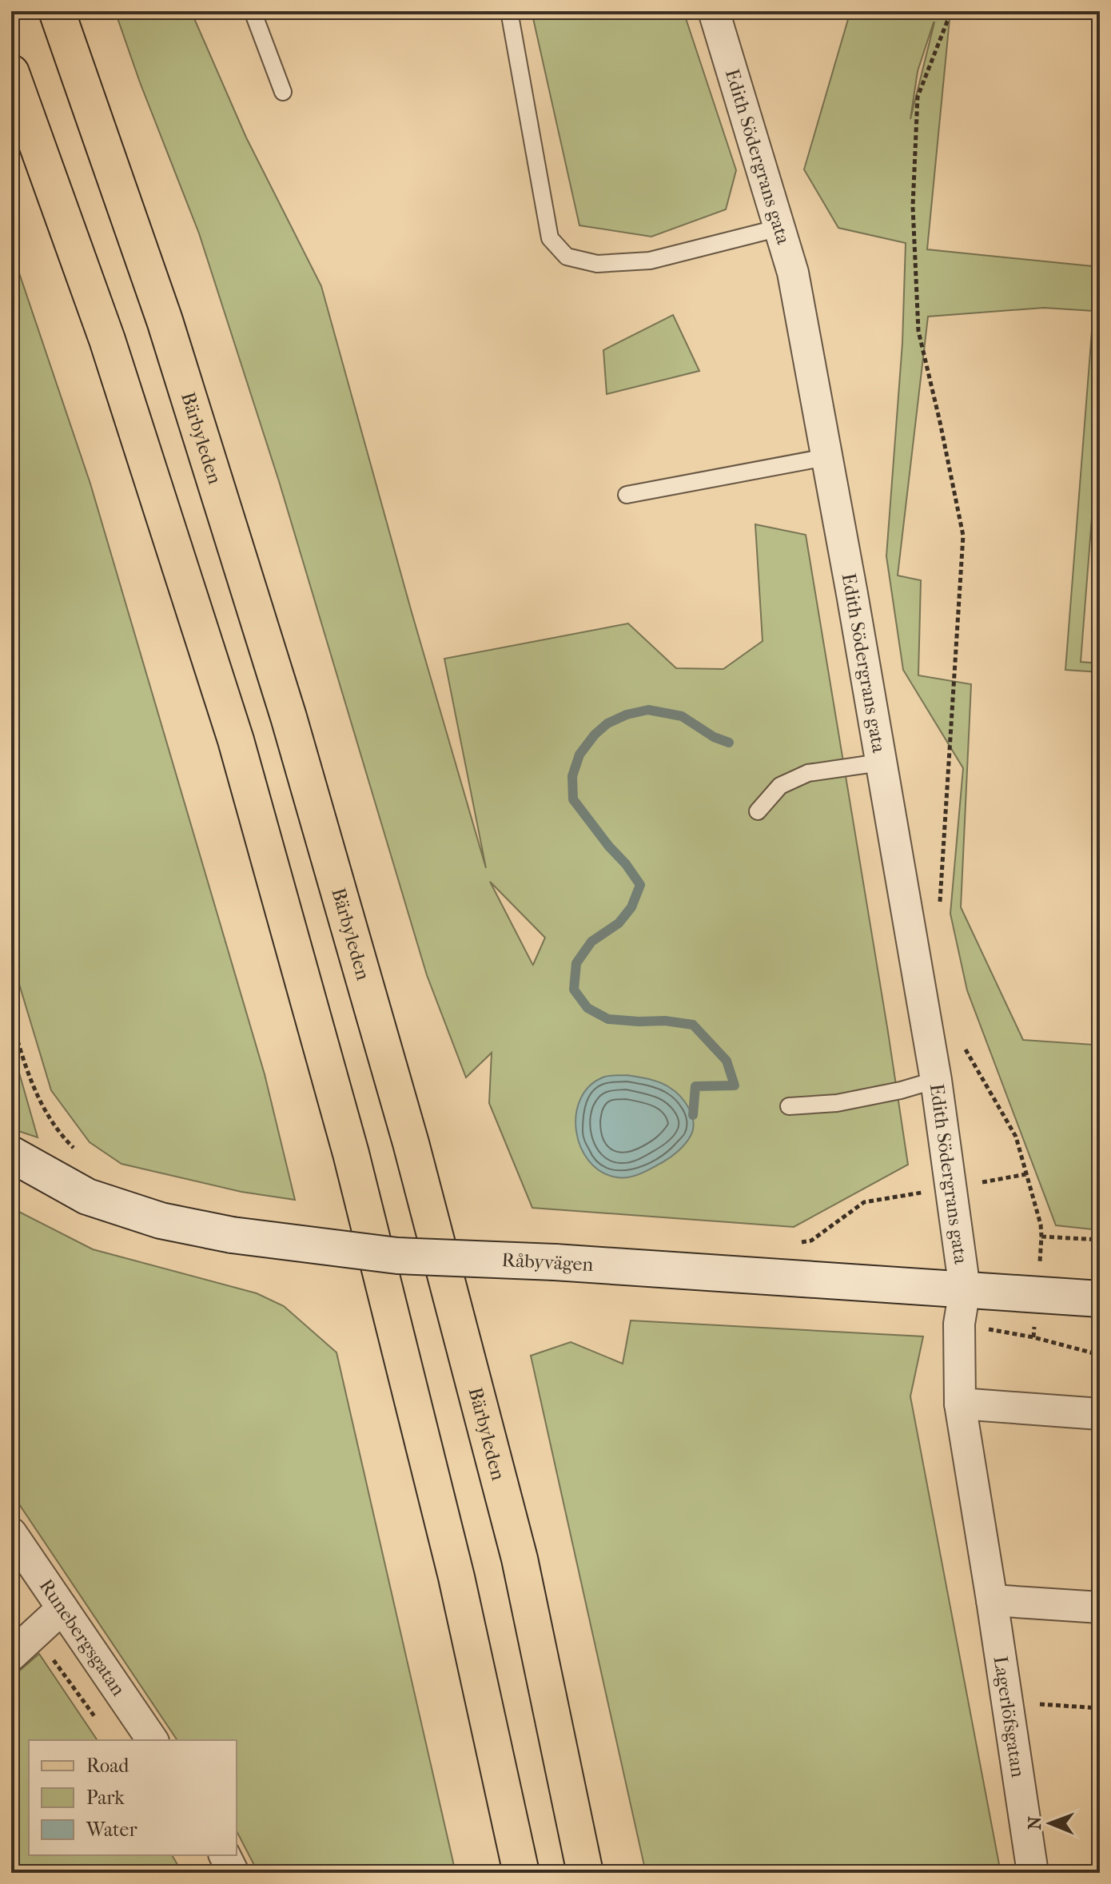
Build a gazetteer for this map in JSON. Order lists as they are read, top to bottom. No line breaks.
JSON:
{"streets":{"main road":["Bärbyleden","Råbyvägen"],"street":["Edith Södergrans gata","Runebergsgatan","Lagerlöfsgatan"]},"crossings":[["Edith Södergrans gata","Råbyvägen"],["Edith Södergrans gata","Lagerlöfsgatan"]],"legend":["Road","Park","Water"],"north":"left"}
